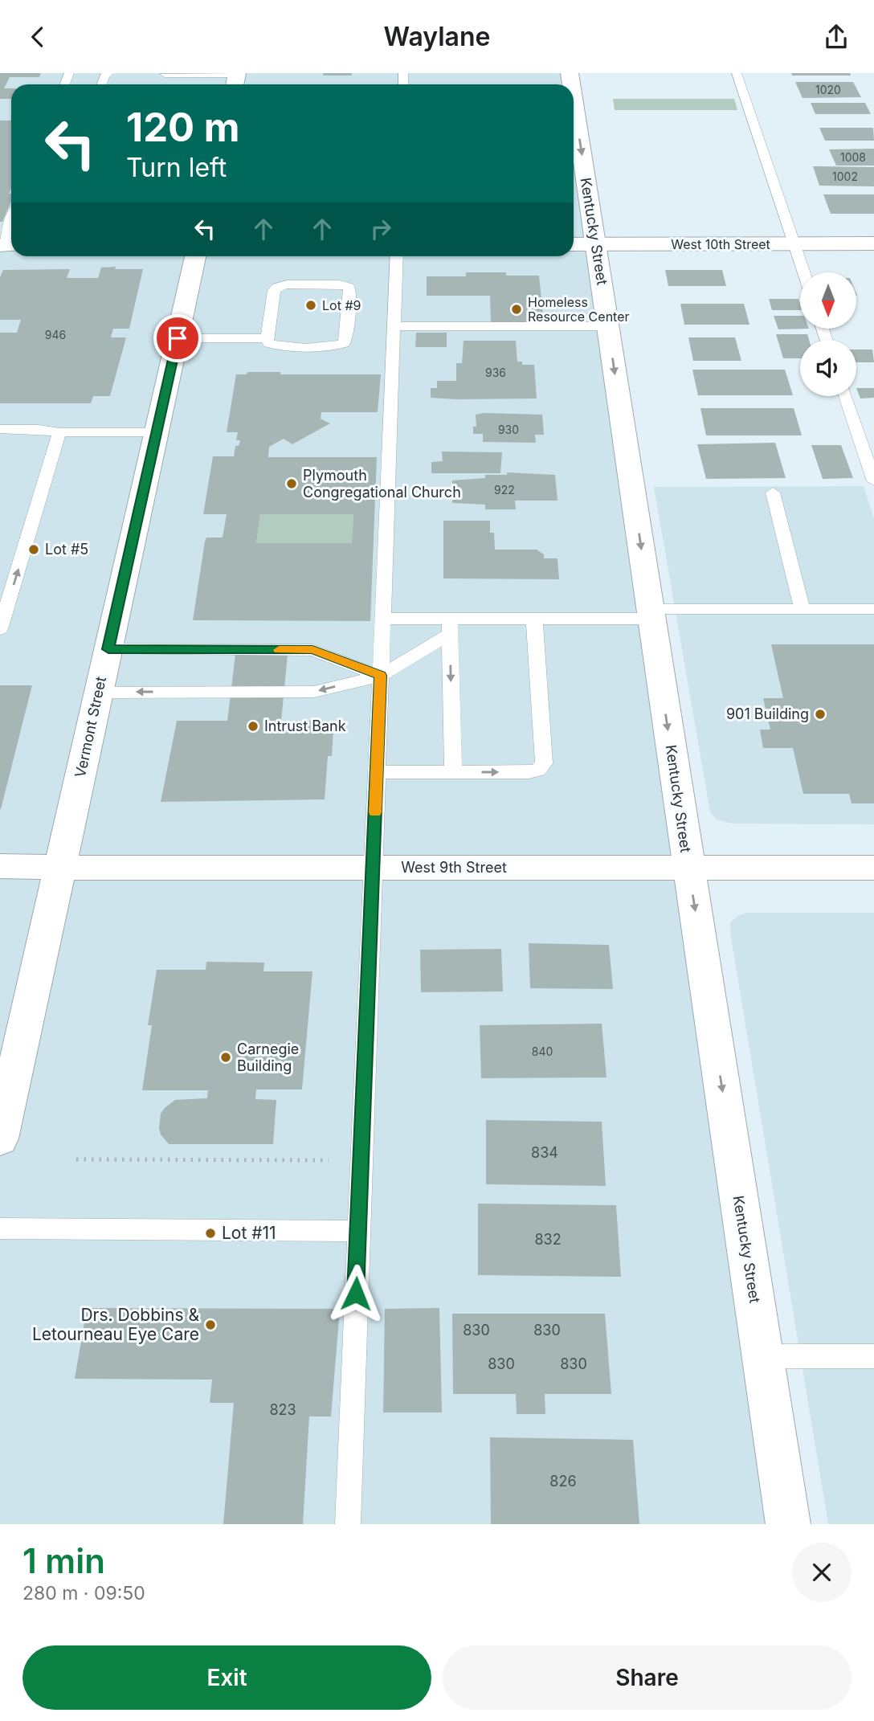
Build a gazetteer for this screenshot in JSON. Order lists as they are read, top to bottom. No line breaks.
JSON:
{"streets":{"street":["Kentucky Street","West 10th Street","Vermont Street","West 9th Street"]},"crossings":[["Kentucky Street","West 10th Street"],["Kentucky Street","West 9th Street"],["Vermont Street","West 9th Street"]],"one_way":["Kentucky Street"],"places":["Lot #9","Homeless Resource Center","Plymouth Congregational Church","Lot #5","901 Building","Intrust Bank","Carnegie Building","Lot #11","Drs. Dobbins & Letourneau Eye Care"],"house_numbers":["1020","1008","1002","946","936","930","922","840","834","832","830","830","830","830","823","826"],"north":"bottom","page":{"header":"Waylane","turn":["120 m","Turn left"],"heading":["1 min","280 m · 09:50"],"buttons":["Exit","Share"]}}
